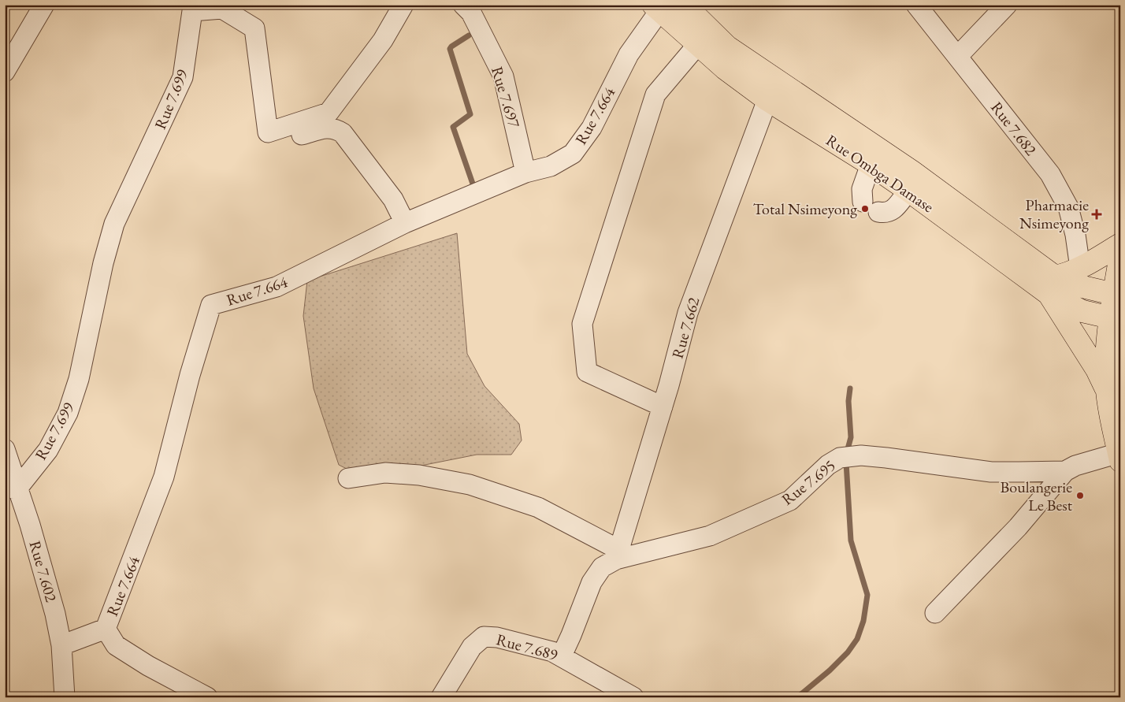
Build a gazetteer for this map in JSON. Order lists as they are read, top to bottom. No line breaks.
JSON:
{"streets":{"main road":["Rue Ombga Damase"],"street":["Rue 7.697","Rue 7.699","Rue 7.664","Rue 7.682","Rue 7.662","Rue 7.695","Rue 7.602","Rue 7.689"]},"crossings":[["Rue 7.697","Rue 7.664"],["Rue 7.699","Rue 7.602"],["Rue 7.664","Rue Ombga Damase"],["Rue Ombga Damase","Rue 7.662"],["Rue 7.662","Rue 7.695"],["Rue 7.695","Rue 7.689"]],"places":{"other":["Total Nsimeyong","Boulangerie Le Best"],"health":["Pharmacie Nsimeyong"]}}
